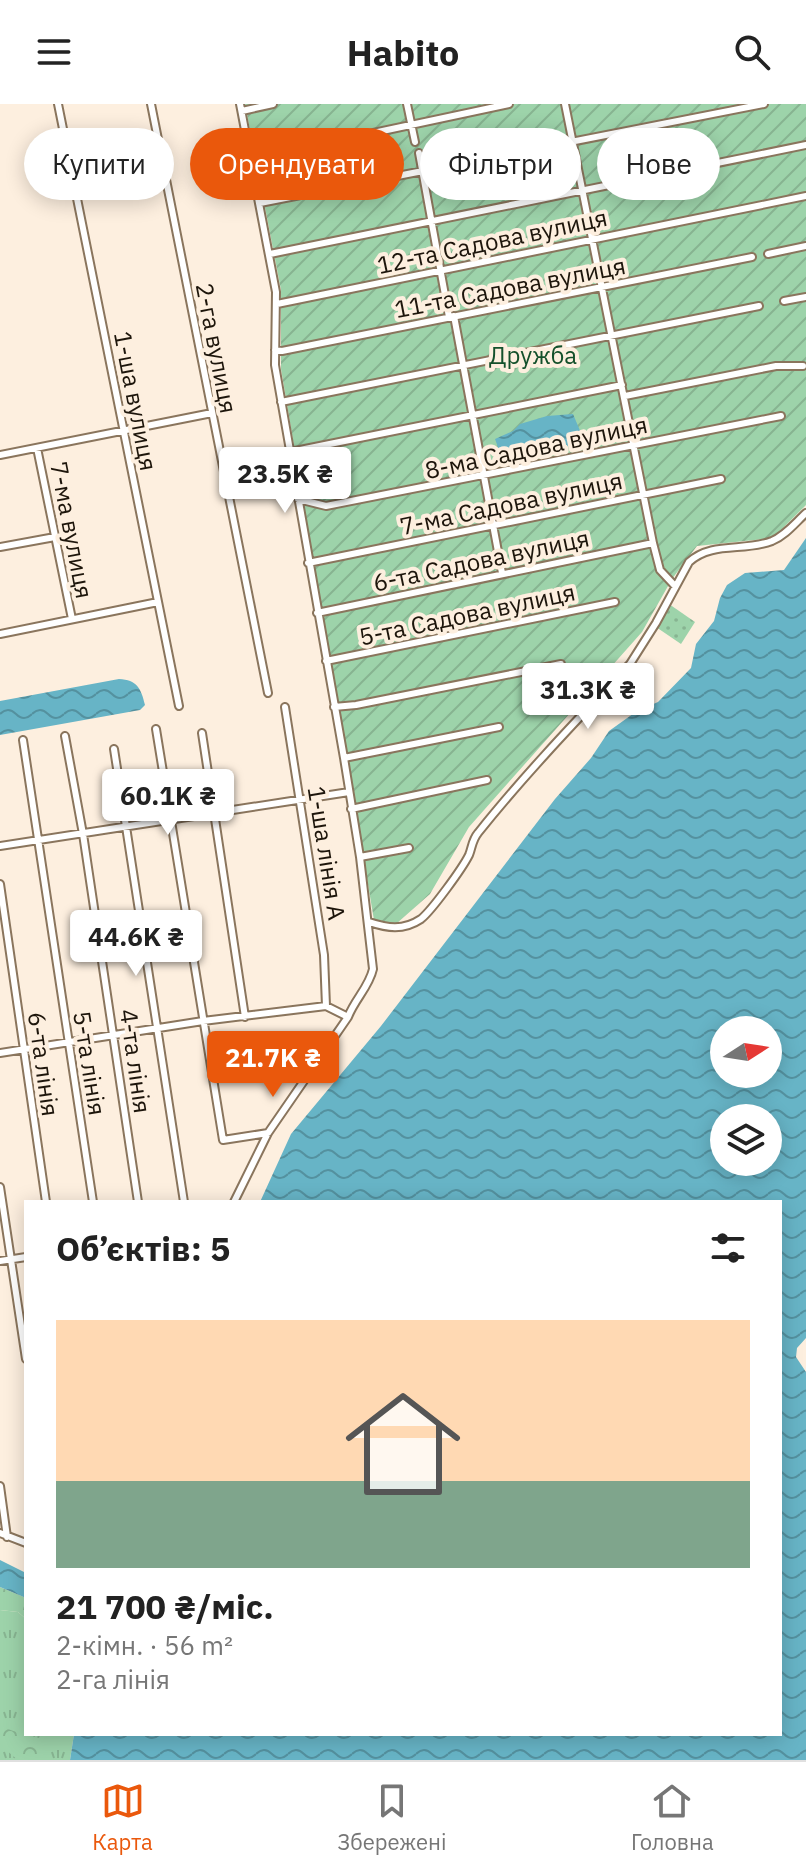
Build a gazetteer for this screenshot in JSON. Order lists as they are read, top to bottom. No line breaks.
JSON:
{"streets":{"street":["12-та Садова вулиця","11-та Садова вулиця","2-га вулиця","1-ша вулиця","8-ма Садова вулиця","7-ма Садова вулиця","7-ма вулиця","6-та Садова вулиця","5-та Садова вулиця","1-ша лінія А","4-та лінія","5-та лінія","6-та лінія"]},"parks":["Дружба"],"north":"right","page":{"header":"Habito","chip":["Купити","Орендувати","Фільтри","Нове"],"price":["23.5K ₴","31.3K ₴","60.1K ₴","44.6K ₴","21.7K ₴"],"heading":"Об’єктів: 5","list":[{"name":"21 700 ₴/міс.","note":"2-кімн. · 56 m² · 2-га лінія"}],"tabs":["Карта","Збережені","Головна"]}}
